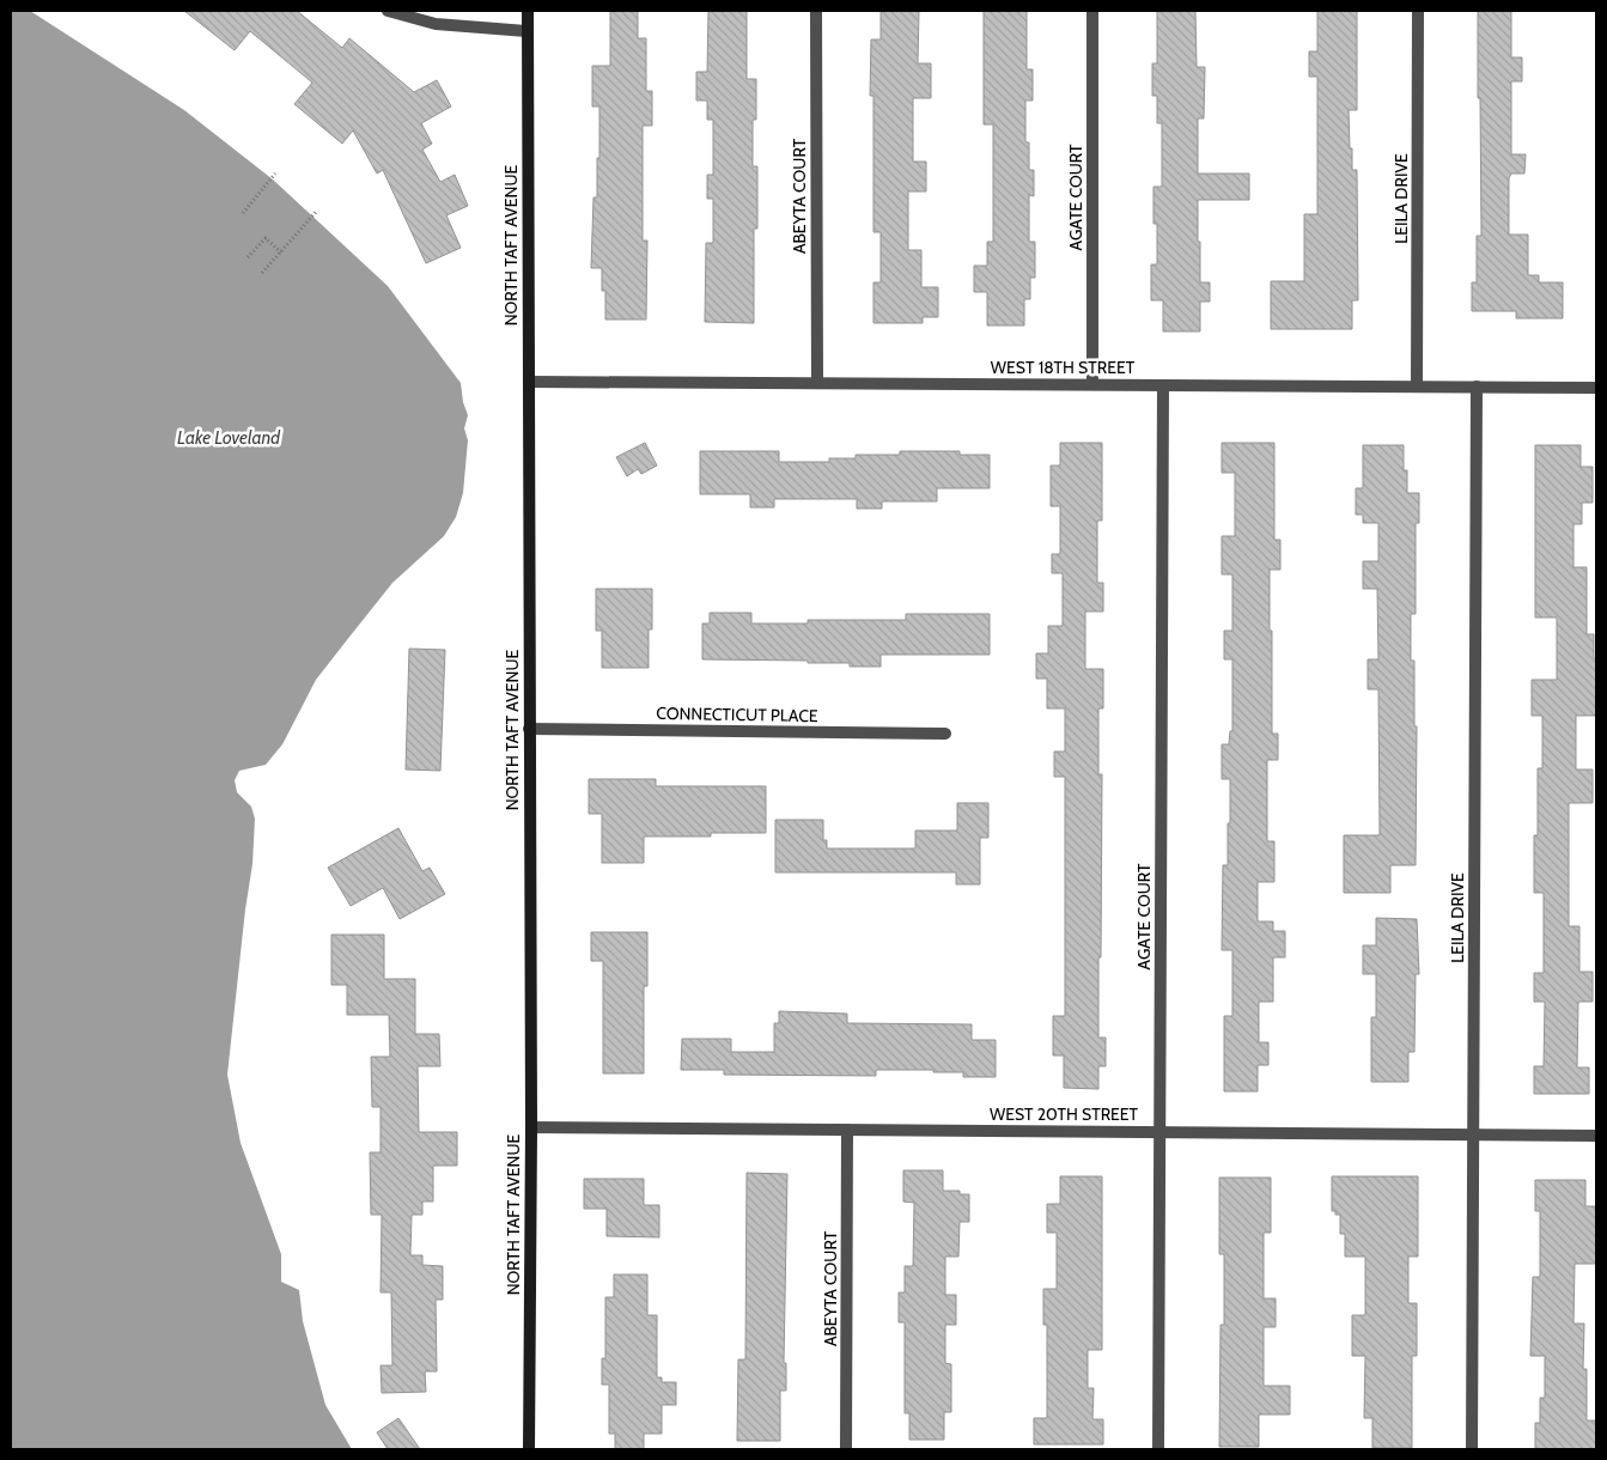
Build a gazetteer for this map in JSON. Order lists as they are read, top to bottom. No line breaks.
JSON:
{"streets":{"main road":["NORTH TAFT AVENUE"],"street":["ABEYTA COURT","AGATE COURT","LEILA DRIVE","WEST 18TH STREET","CONNECTICUT PLACE","WEST 20TH STREET"]},"crossings":[["ABEYTA COURT","WEST 18TH STREET"],["ABEYTA COURT","WEST 20TH STREET"],["AGATE COURT","WEST 18TH STREET"],["AGATE COURT","WEST 20TH STREET"],["LEILA DRIVE","WEST 18TH STREET"],["LEILA DRIVE","WEST 20TH STREET"],["NORTH TAFT AVENUE","WEST 18TH STREET"],["NORTH TAFT AVENUE","CONNECTICUT PLACE"],["NORTH TAFT AVENUE","WEST 20TH STREET"]],"water":["Lake Loveland"]}
